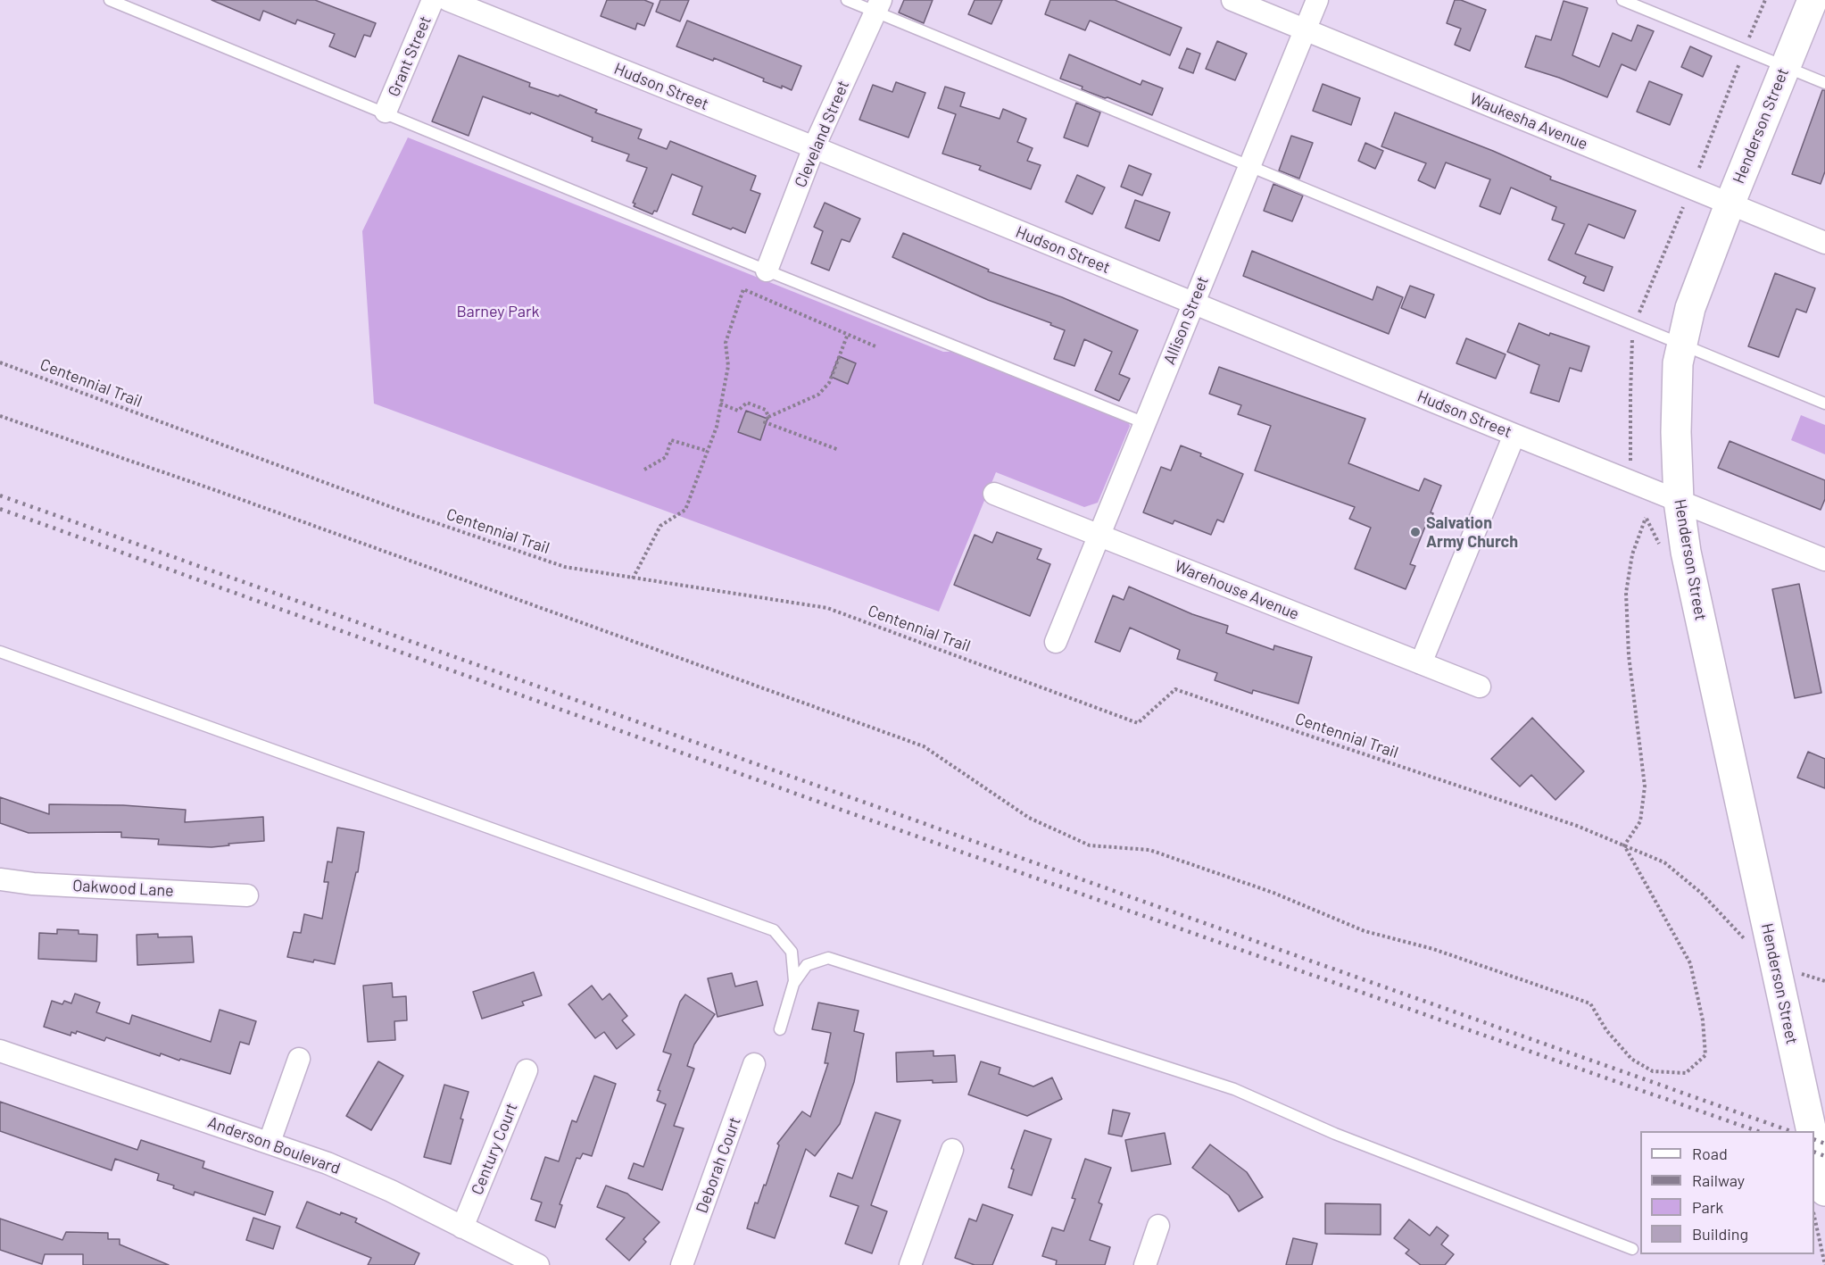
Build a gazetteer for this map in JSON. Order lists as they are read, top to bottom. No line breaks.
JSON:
{"streets":{"main road":["Henderson Street"],"street":["Grant Street","Hudson Street","Waukesha Avenue","Cleveland Street","Allison Street","Warehouse Avenue","Oakwood Lane","Anderson Boulevard","Century Court","Deborah Court"],"path":["Centennial Trail"]},"crossings":[["Hudson Street","Henderson Street"],["Hudson Street","Cleveland Street"],["Hudson Street","Allison Street"],["Waukesha Avenue","Henderson Street"],["Waukesha Avenue","Allison Street"],["Henderson Street","Centennial Trail"],["Allison Street","Warehouse Avenue"],["Anderson Boulevard","Century Court"]],"parks":["Barney Park"],"places":["Salvation Army Church"],"legend":["Road","Railway","Park","Building"]}
